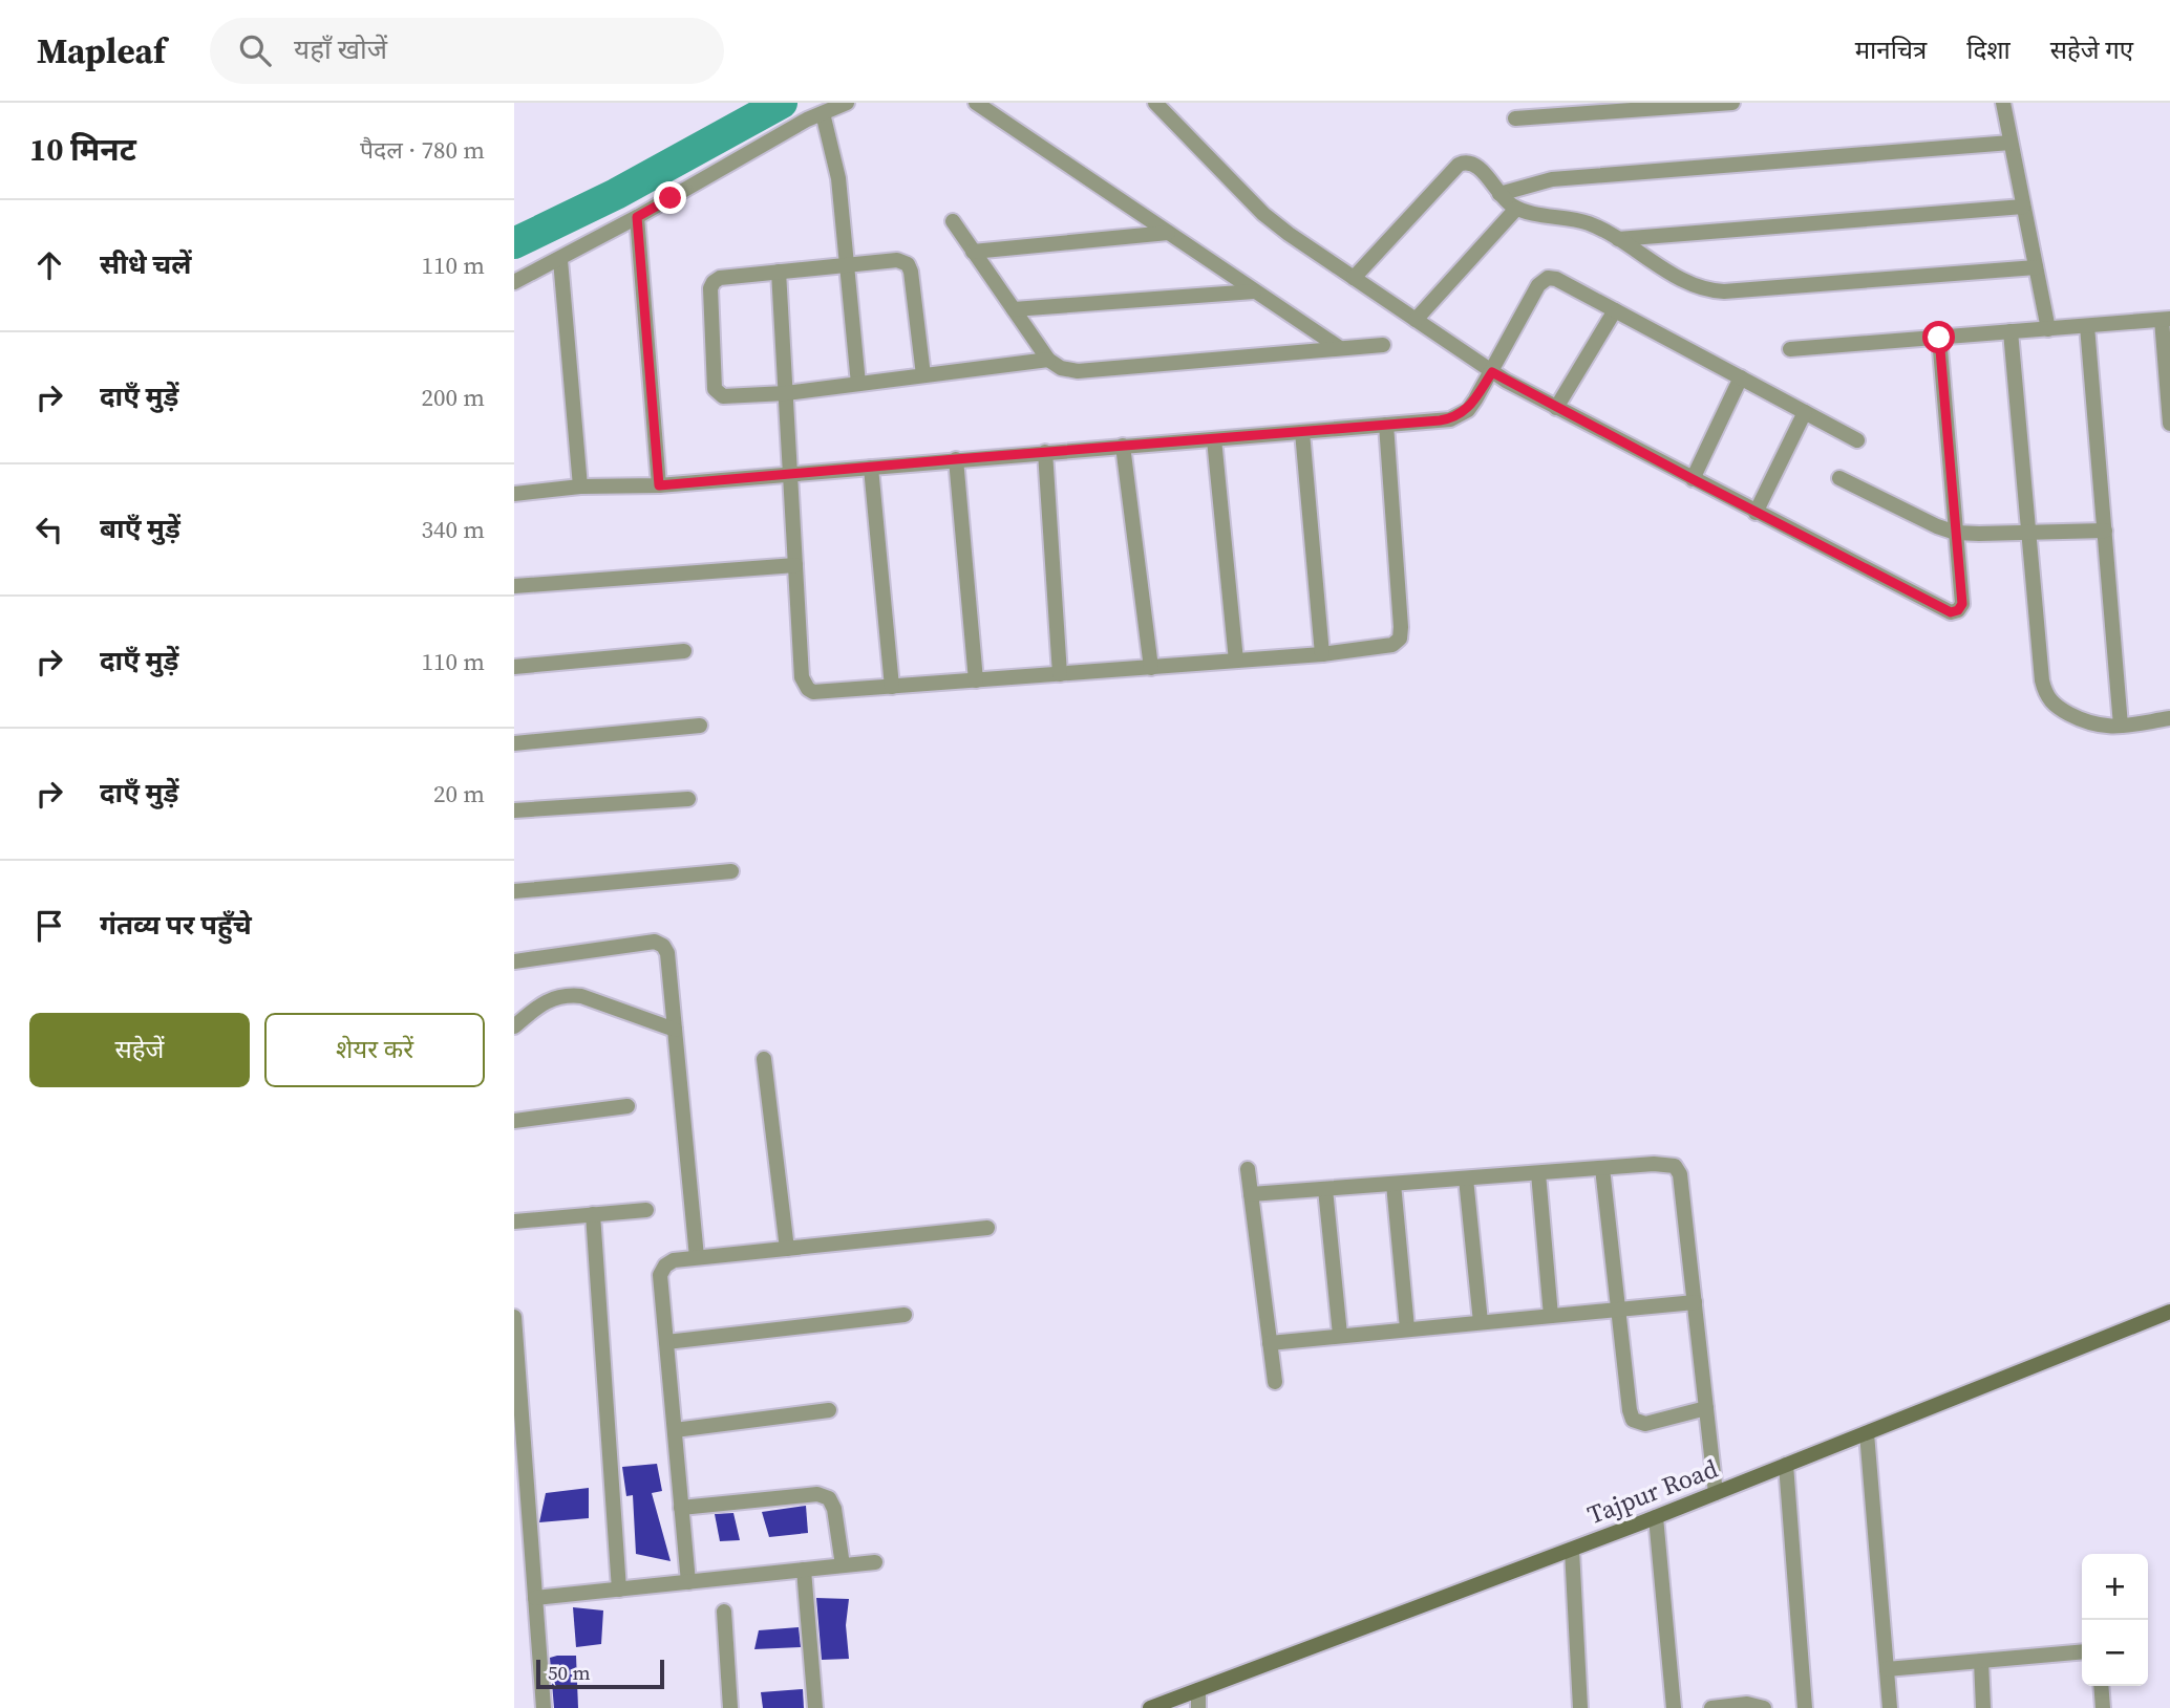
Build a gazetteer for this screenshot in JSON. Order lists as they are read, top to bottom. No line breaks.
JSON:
{"streets":{"main road":["Tajpur Road"]},"scale_bar":"50 m","page":{"header":"Mapleaf","search":"यहाँ खोजें","nav":["मानचित्र","दिशा","सहेजे गए"],"heading":["10 मिनट","पैदल · 780 m"],"list":[["सीधे चलें","110 m"],["दाएँ मुड़ें","200 m"],["बाएँ मुड़ें","340 m"],["दाएँ मुड़ें","110 m"],["दाएँ मुड़ें","20 m"],"गंतव्य पर पहुँचे"],"buttons":["सहेजें","शेयर करें"],"map_buttons":["+","−"],"scale":"50 m"}}
